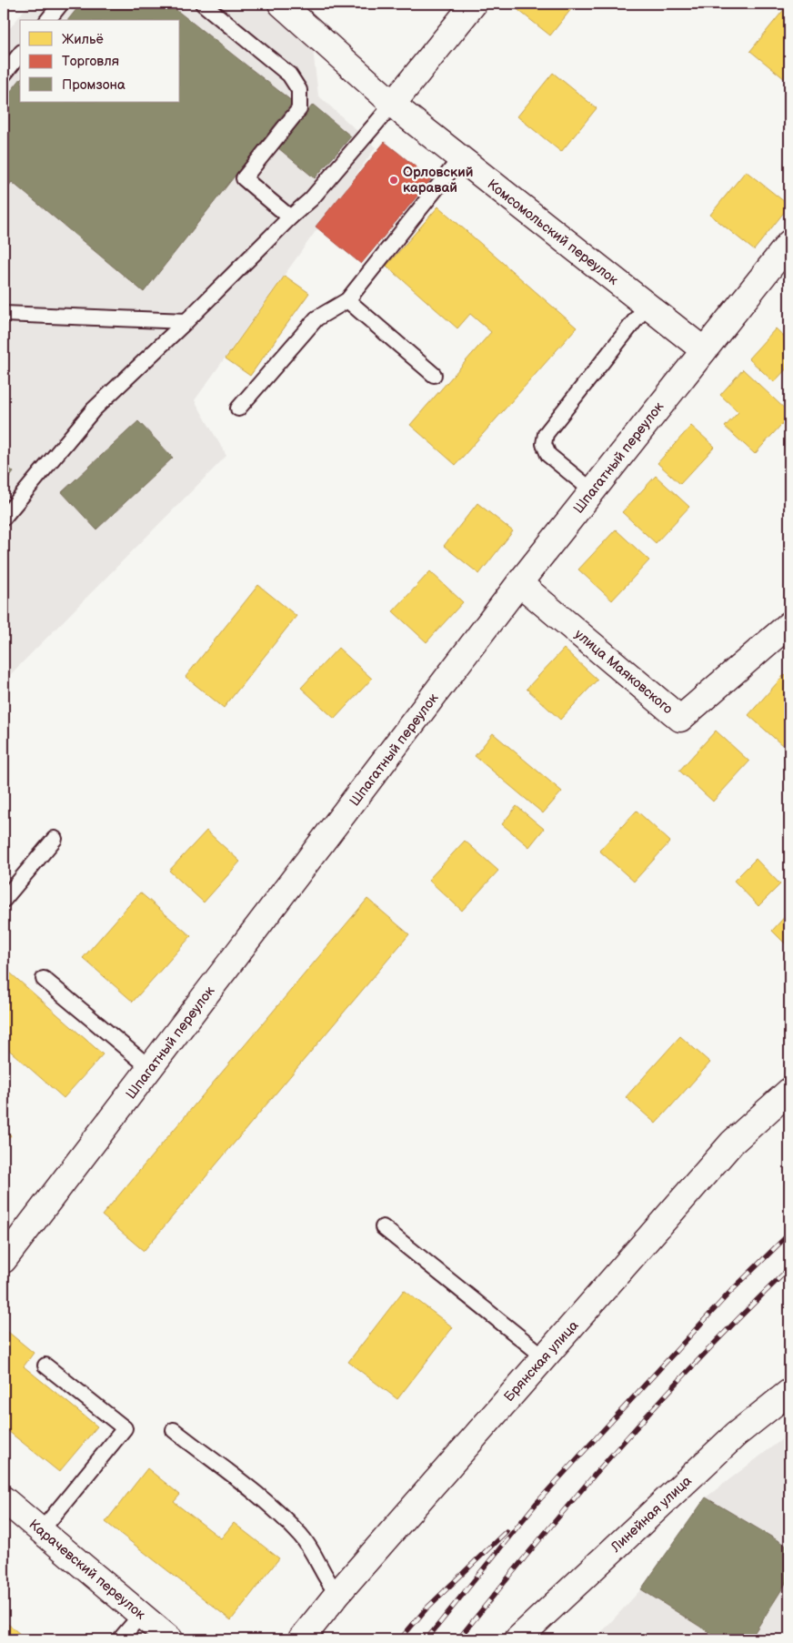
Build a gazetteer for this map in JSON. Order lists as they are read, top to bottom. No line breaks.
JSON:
{"streets":{"street":["Комсомольский переулок","Шпагатный переулок","улица Маяковского","Брянская улица","Линейная улица","Карачевский переулок"]},"crossings":[["Комсомольский переулок","Шпагатный переулок"],["Шпагатный переулок","улица Маяковского"]],"places":["Орловский каравай"],"legend":["Жильё","Торговля","Промзона"]}
